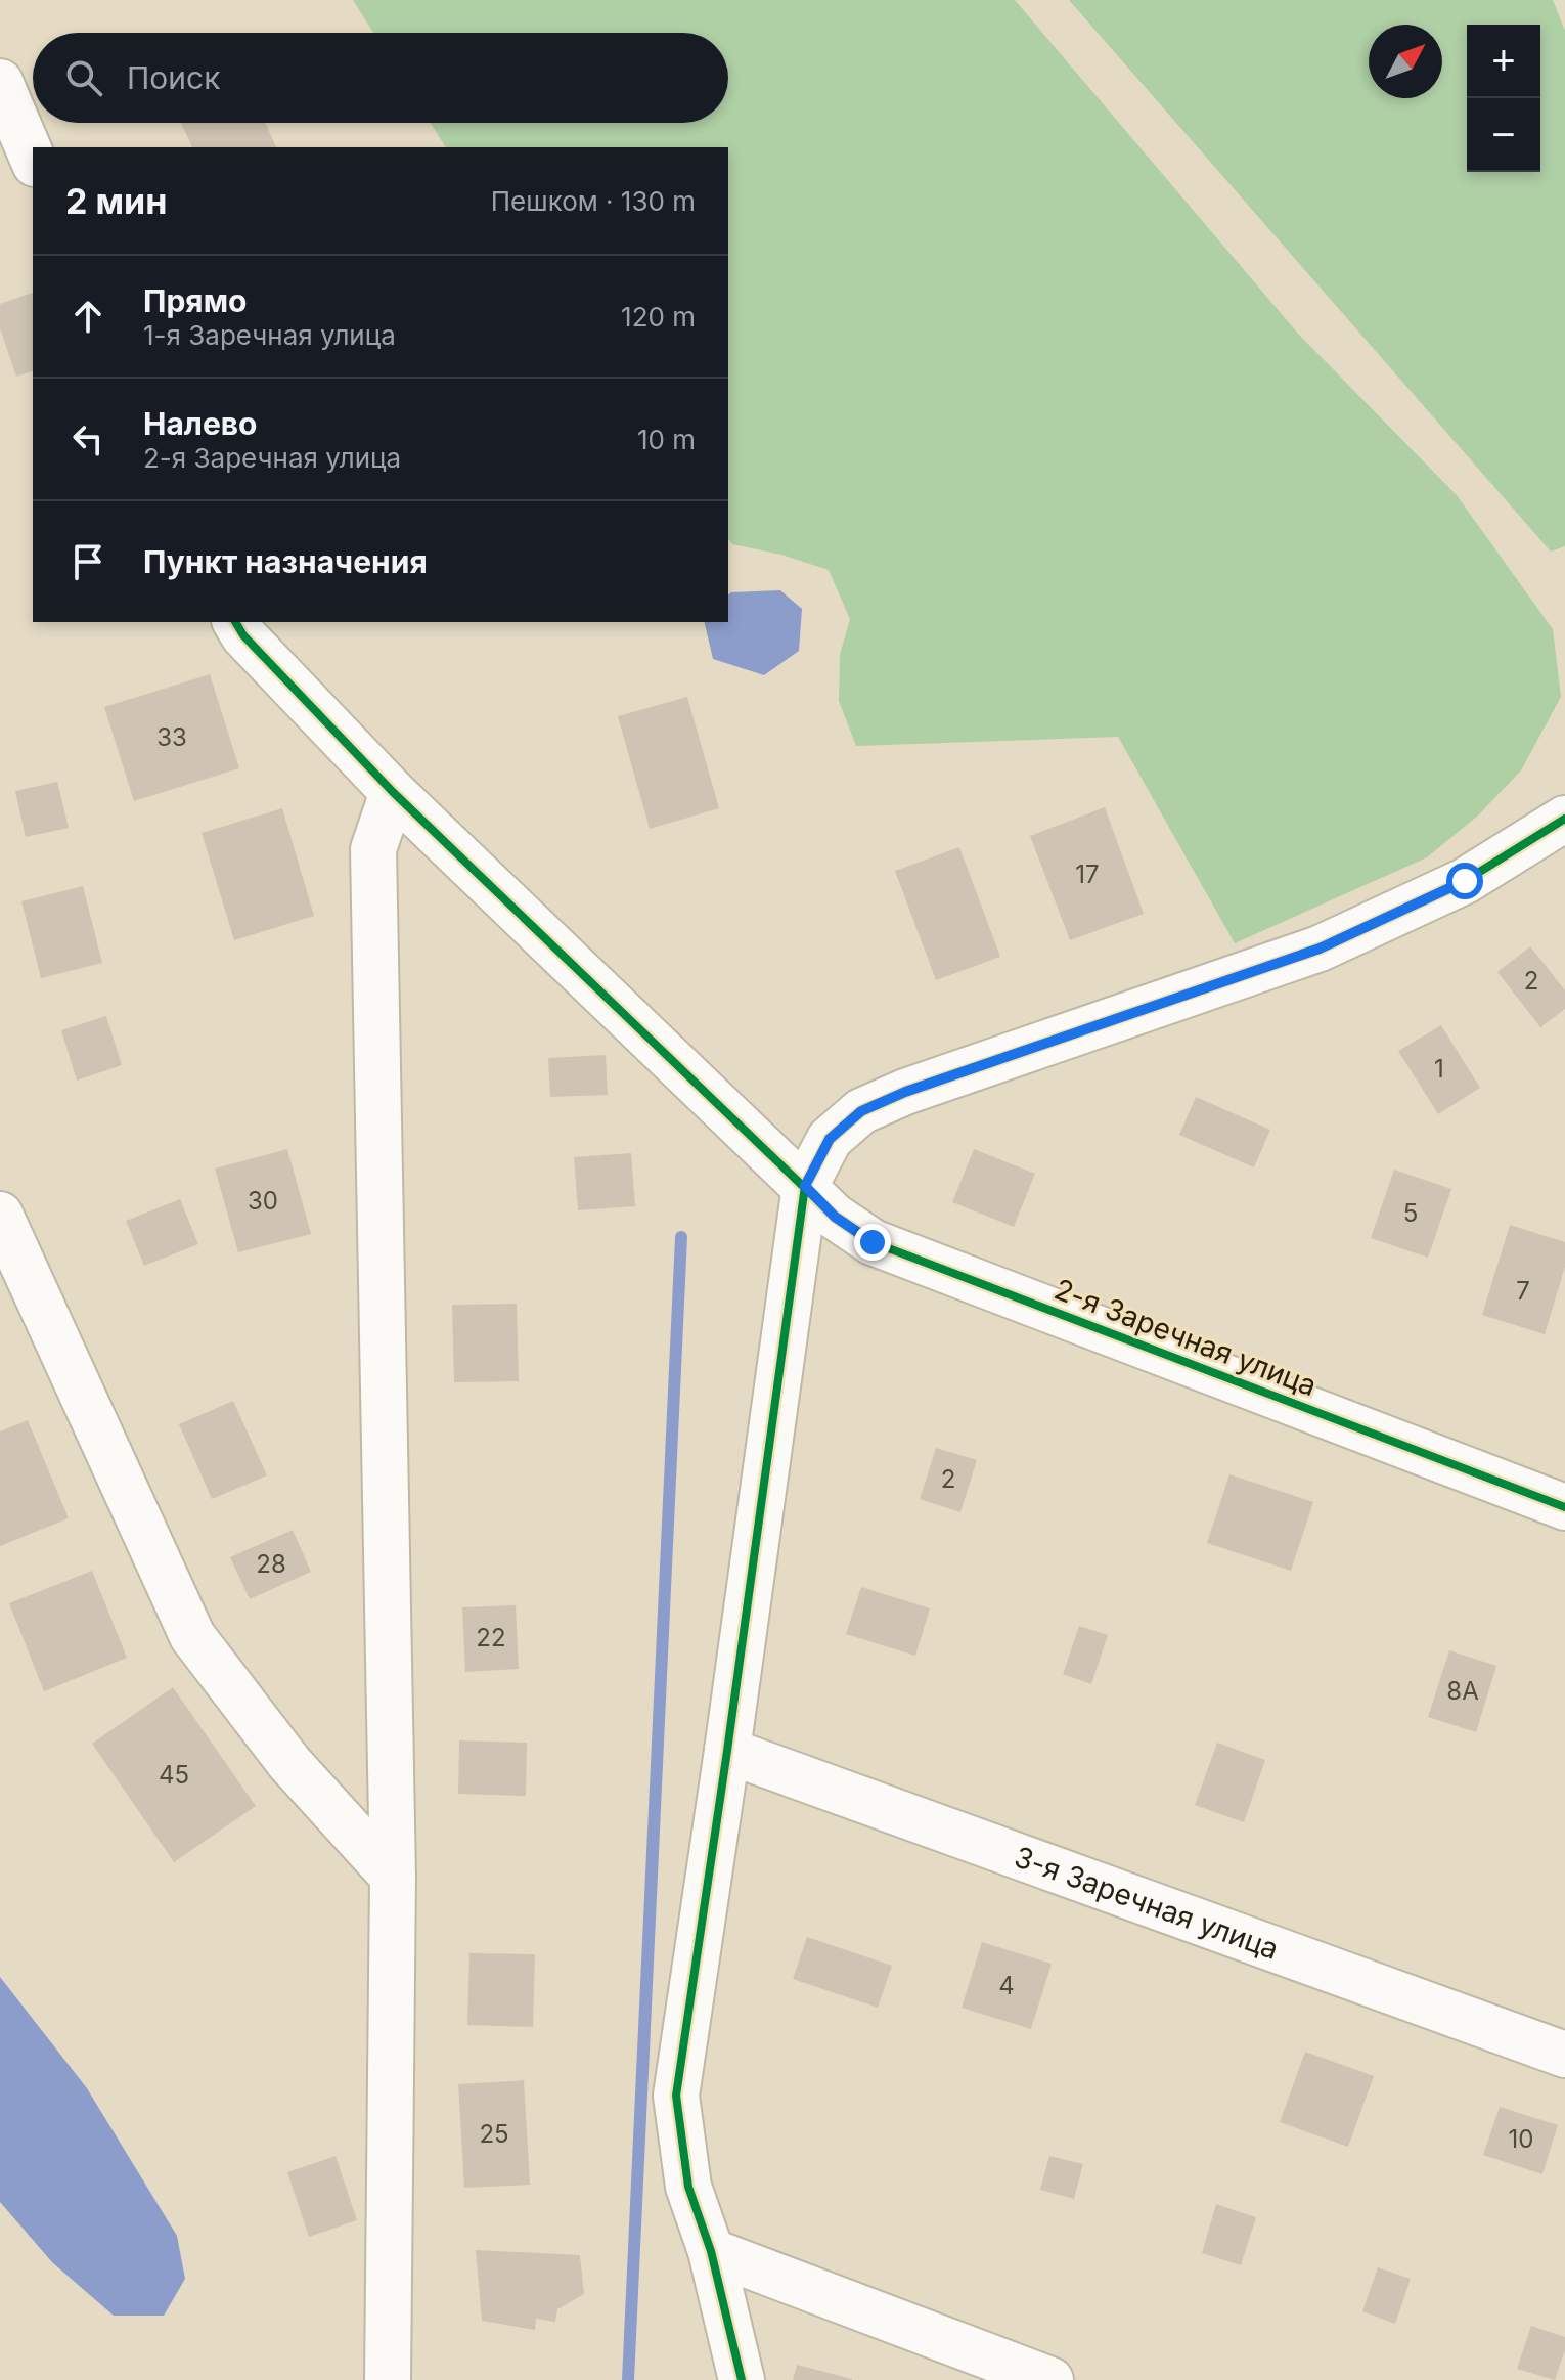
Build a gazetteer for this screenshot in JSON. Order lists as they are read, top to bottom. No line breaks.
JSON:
{"streets":{"street":["2-я Заречная улица","3-я Заречная улица"]},"house_numbers":["33","17","2","1","30","5","7","2","28","22","8А","45","4","25","10"],"north":"top right","page":{"map_buttons":["+","−"],"search":"Поиск","heading":["2 мин","Пешком · 130 m"],"list":[["Прямо","1-я Заречная улица","120 m"],["Налево","2-я Заречная улица","10 m"],"Пункт назначения"]}}
